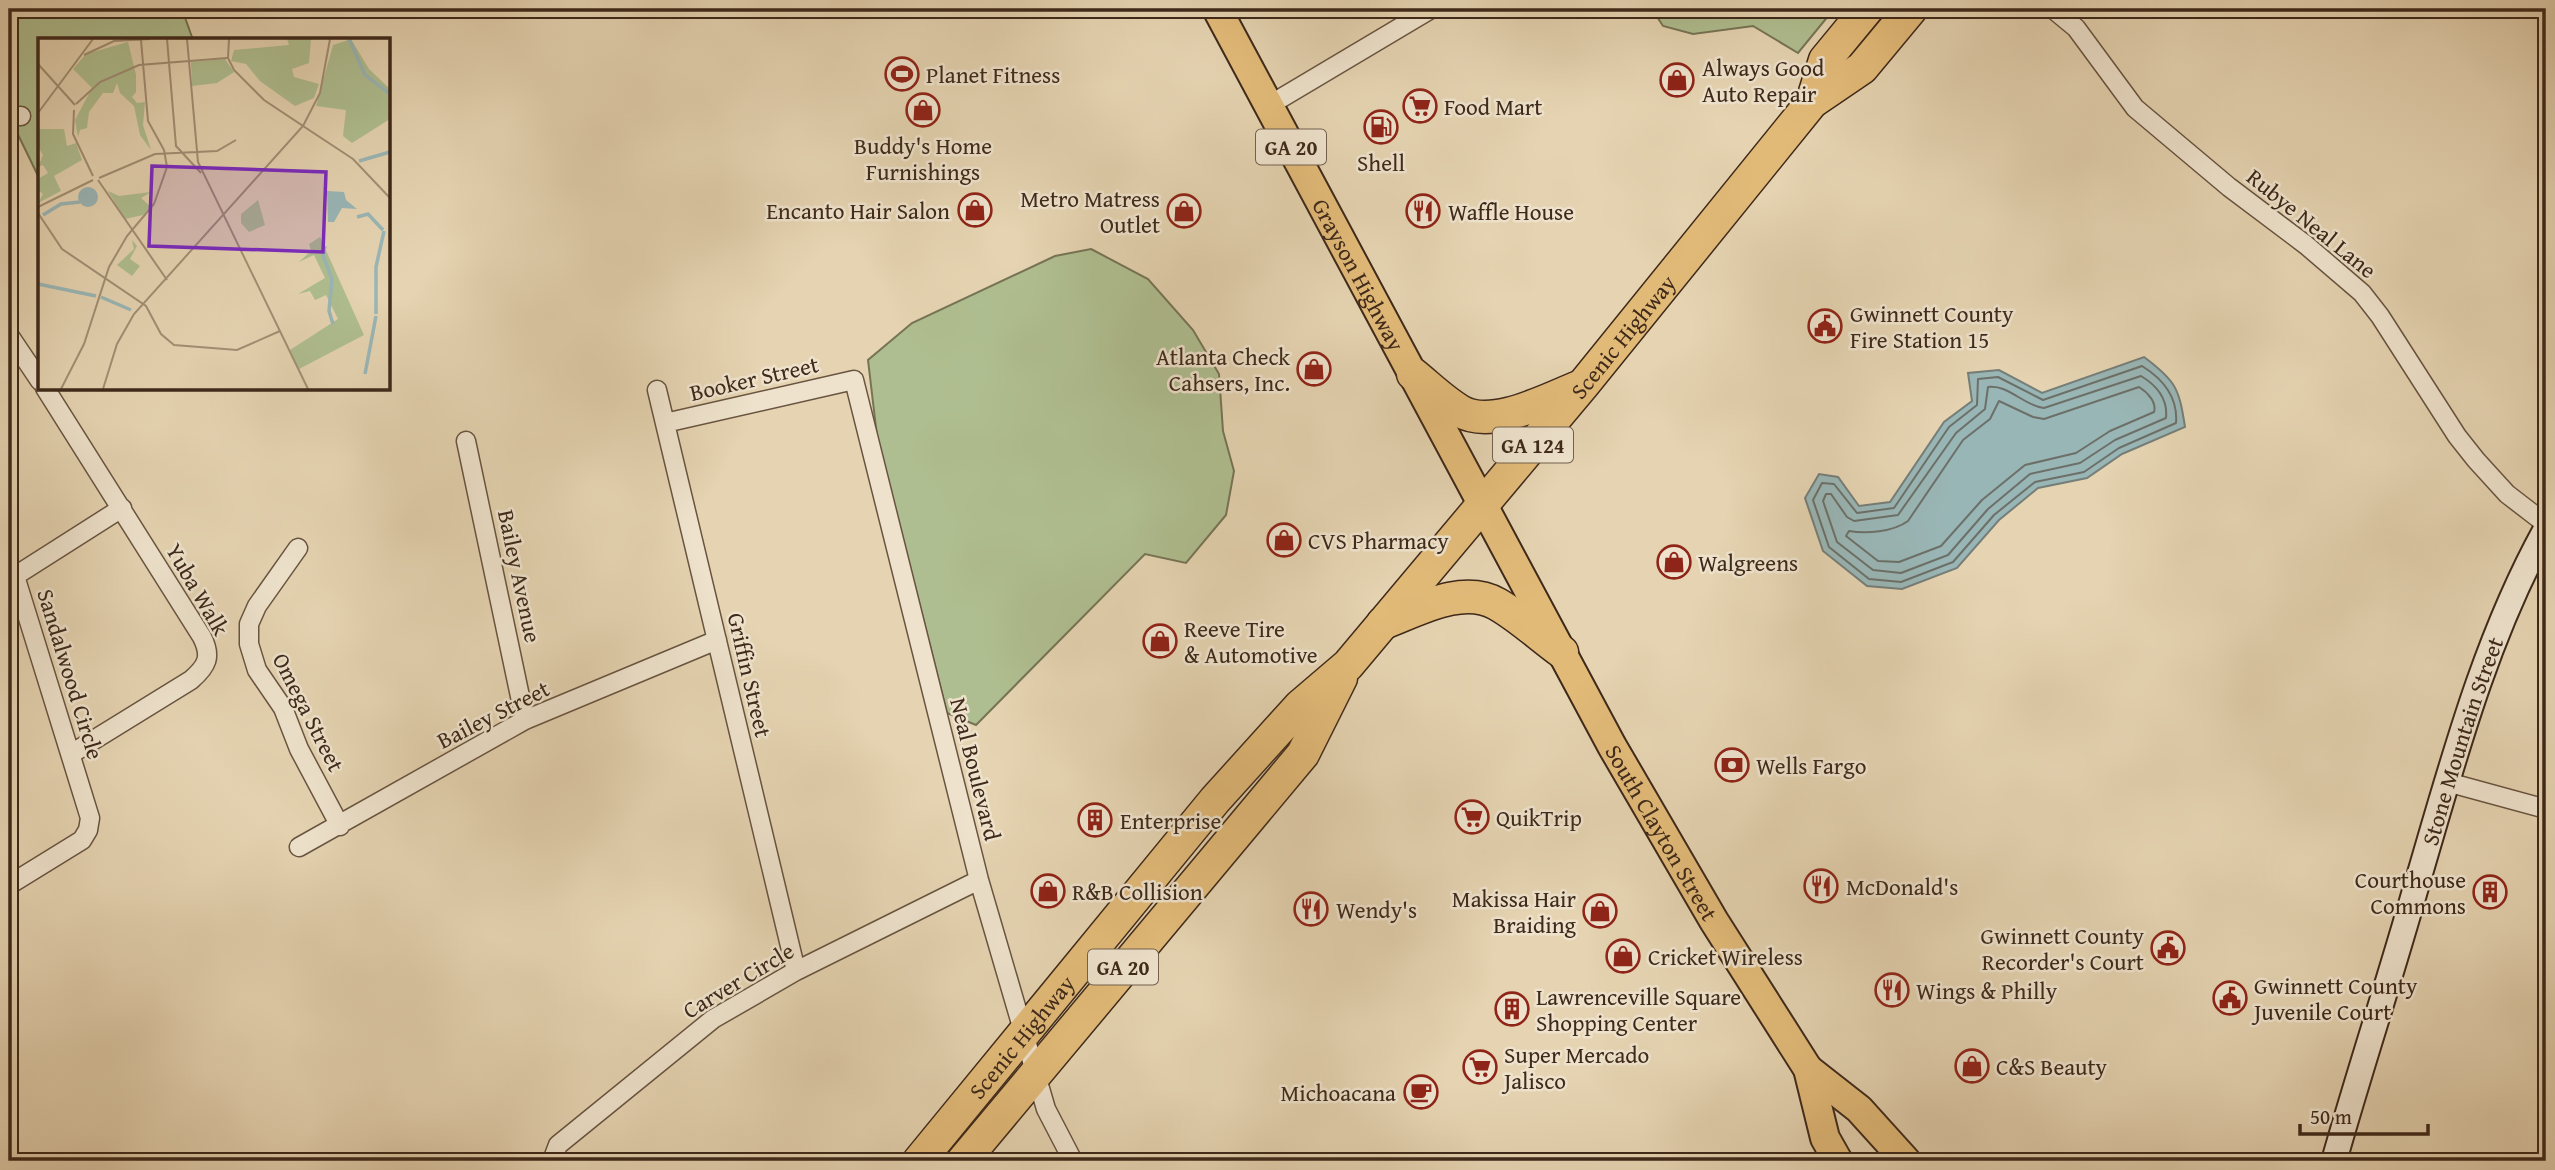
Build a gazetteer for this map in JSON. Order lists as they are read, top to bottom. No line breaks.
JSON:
{"streets":{"highway":["GA 20","Scenic Highway","GA 124"],"main road":["Grayson Highway","Stone Mountain Street","South Clayton Street"],"street":["Rubye Neal Lane","Booker Street","Bailey Avenue","Yuba Walk","Sandalwood Circle","Griffin Street","Omega Street","Bailey Street","Neal Boulevard","Carver Circle"]},"crossings":[["Rubye Neal Lane","Stone Mountain Street"],["Grayson Highway","Scenic Highway"],["Grayson Highway","South Clayton Street"],["Scenic Highway","Neal Boulevard"],["Scenic Highway","South Clayton Street"],["Booker Street","Griffin Street"],["Booker Street","Neal Boulevard"],["Bailey Avenue","Bailey Street"],["Yuba Walk","Sandalwood Circle"],["Griffin Street","Bailey Street"],["Griffin Street","Carver Circle"],["Omega Street","Bailey Street"],["Neal Boulevard","Carver Circle"]],"places":{"sports":["Planet Fitness"],"shop":["Always Good Auto Repair","Buddy's Home Furnishings","Encanto Hair Salon","Metro Matress Outlet","Atlanta Check Cahsers, Inc.","CVS Pharmacy","Walgreens","Reeve Tire & Automotive","R&B Collision","Makissa Hair Braiding","Cricket Wireless","C&S Beauty"],"supermarket":["Food Mart","QuikTrip","Super Mercado Jalisco"],"fuel station":["Shell"],"restaurant":["Waffle House","McDonald's","Wendy's","Wings & Philly"],"public building":["Gwinnett County Fire Station 15","Gwinnett County Recorder's Court","Gwinnett County Juvenile Court"],"bank":["Wells Fargo"],"building":["Enterprise","Courthouse Commons","Lawrenceville Square Shopping Center"],"cafe":["Michoacana"]},"scale_bar":"50 m"}
